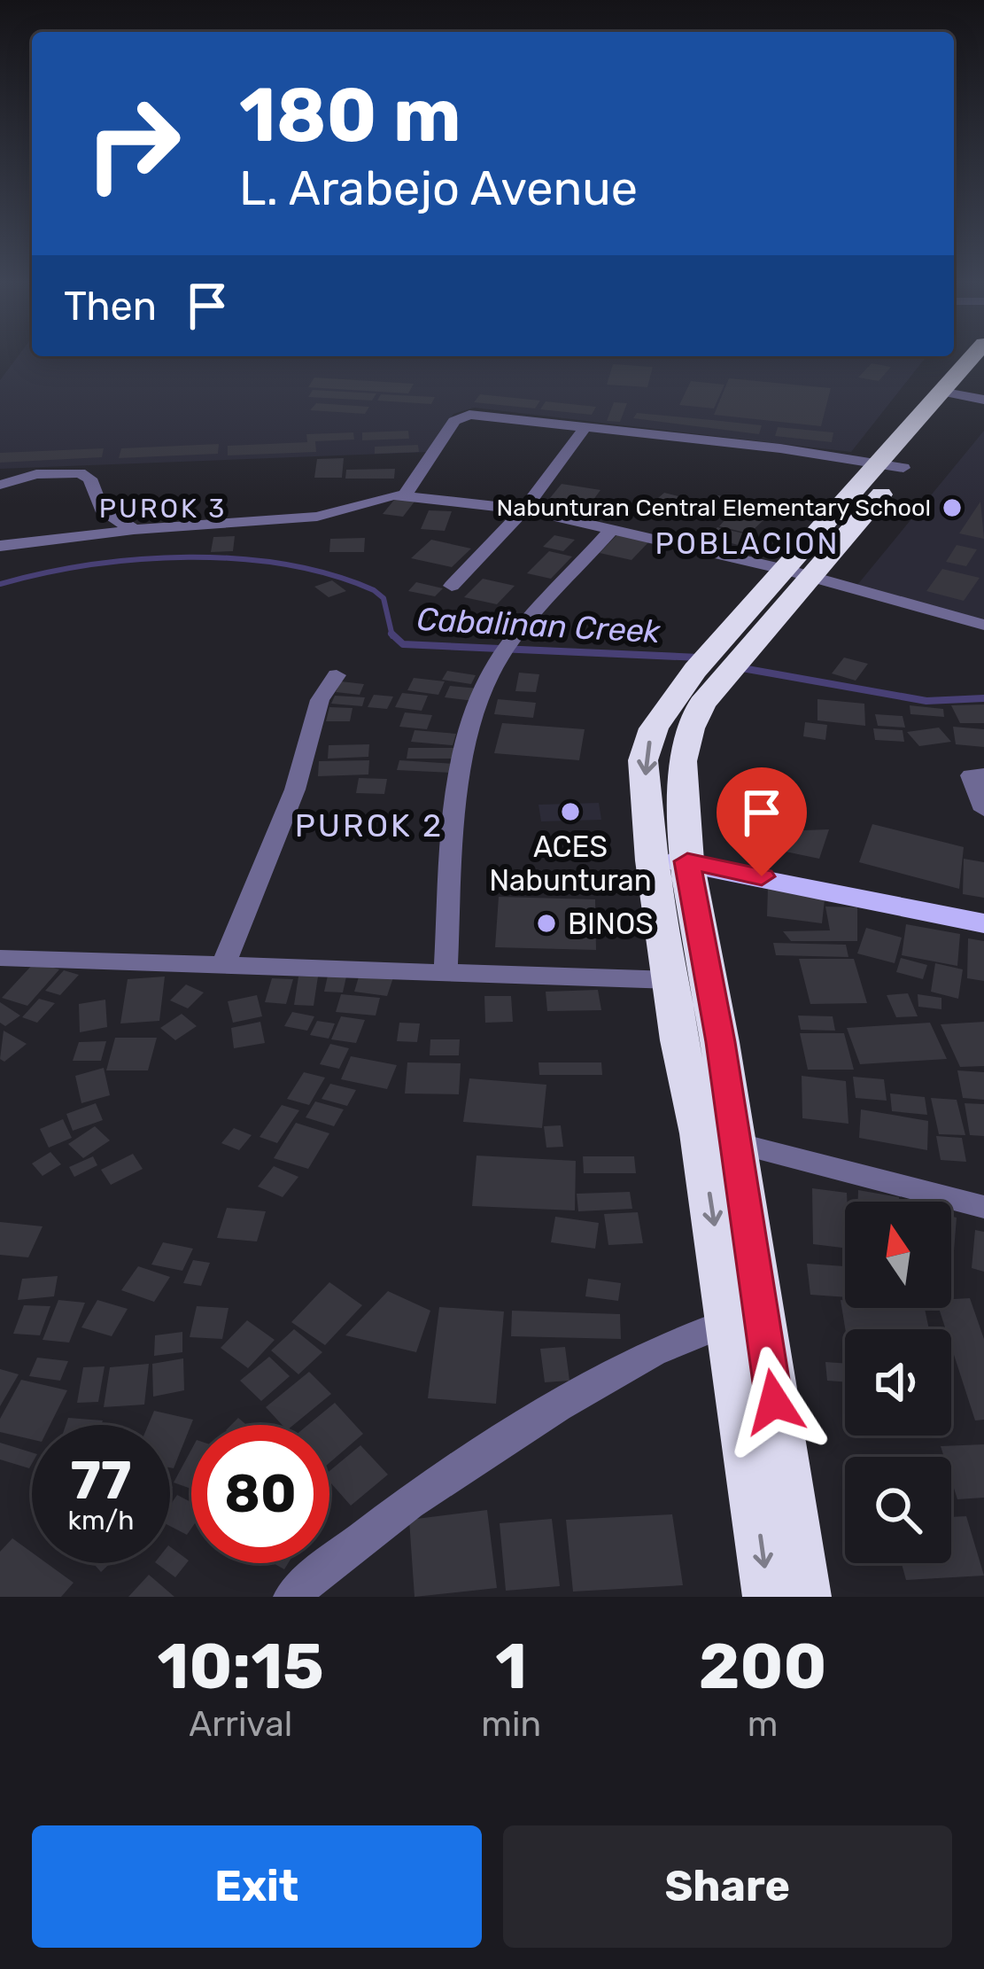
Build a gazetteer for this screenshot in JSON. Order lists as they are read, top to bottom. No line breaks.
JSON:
{"districts":["PUROK 3","POBLACION","PUROK 2"],"water":["Cabalinan Creek"],"places":["Nabunturan Central Elementary School","ACES Nabunturan","BINOS"],"north":"top","page":{"turn":["180 m","L. Arabejo Avenue"],"then":"Then","speed":"77 km/h","limit":"80","eta":["10:15","Arrival","1","min","200","m"],"buttons":["Exit","Share"]}}
